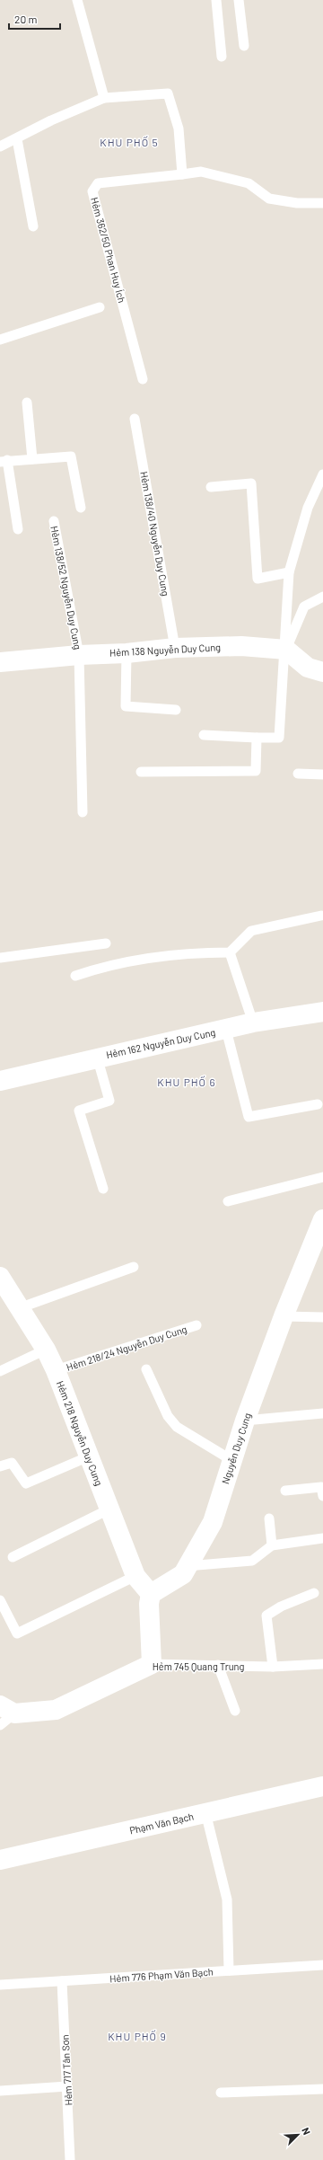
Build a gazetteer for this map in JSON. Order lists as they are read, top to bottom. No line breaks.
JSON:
{"streets":{"street":["Hẻm 138 Nguyễn Duy Cung","Hẻm 162 Nguyễn Duy Cung","Hẻm 218 Nguyễn Duy Cung","Nguyễn Duy Cung","Hẻm 745 Quang Trung","Phạm Văn Bạch"],"lane":["Hẻm 362/50 Phan Huy Ích","Hẻm 138/40 Nguyễn Duy Cung","Hẻm 138/52 Nguyễn Duy Cung","Hẻm 218/24 Nguyễn Duy Cung","Hẻm 776 Phạm Văn Bạch","Hẻm 717 Tân Sơn"]},"crossings":[["Hẻm 138/40 Nguyễn Duy Cung","Hẻm 138 Nguyễn Duy Cung"],["Hẻm 138/52 Nguyễn Duy Cung","Hẻm 138 Nguyễn Duy Cung"],["Hẻm 218/24 Nguyễn Duy Cung","Hẻm 218 Nguyễn Duy Cung"],["Hẻm 218 Nguyễn Duy Cung","Nguyễn Duy Cung"],["Hẻm 776 Phạm Văn Bạch","Hẻm 717 Tân Sơn"]],"districts":["KHU PHỐ 5","KHU PHỐ 6","KHU PHỐ 9"],"scale_bar":"20 m","north":"top right"}
